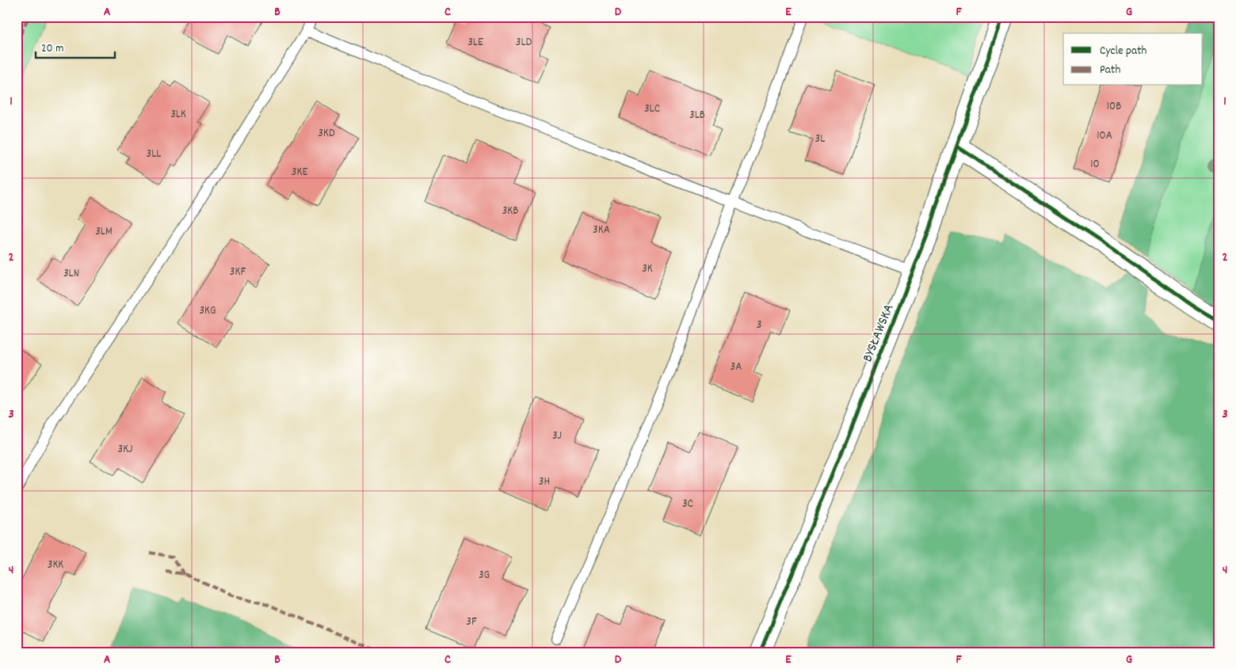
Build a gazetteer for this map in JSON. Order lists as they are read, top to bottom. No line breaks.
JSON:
{"streets":{"street":["BYSŁAWSKA"]},"house_numbers":["3LE","3LD","10B","3LC","3LK","3LB","3KD","10A","3L","3LL","10","3KE","3KB","3KA","3LM","3K","3KF","3LN","3KG","3","3A","3J","3KJ","3H","3C","3KK","3G","3F"],"legend":["Cycle path","Path"],"scale_bar":"20 m","grid":{"columns":["A","B","C","D","E","F","G"],"rows":["1","2","3","4"]}}
